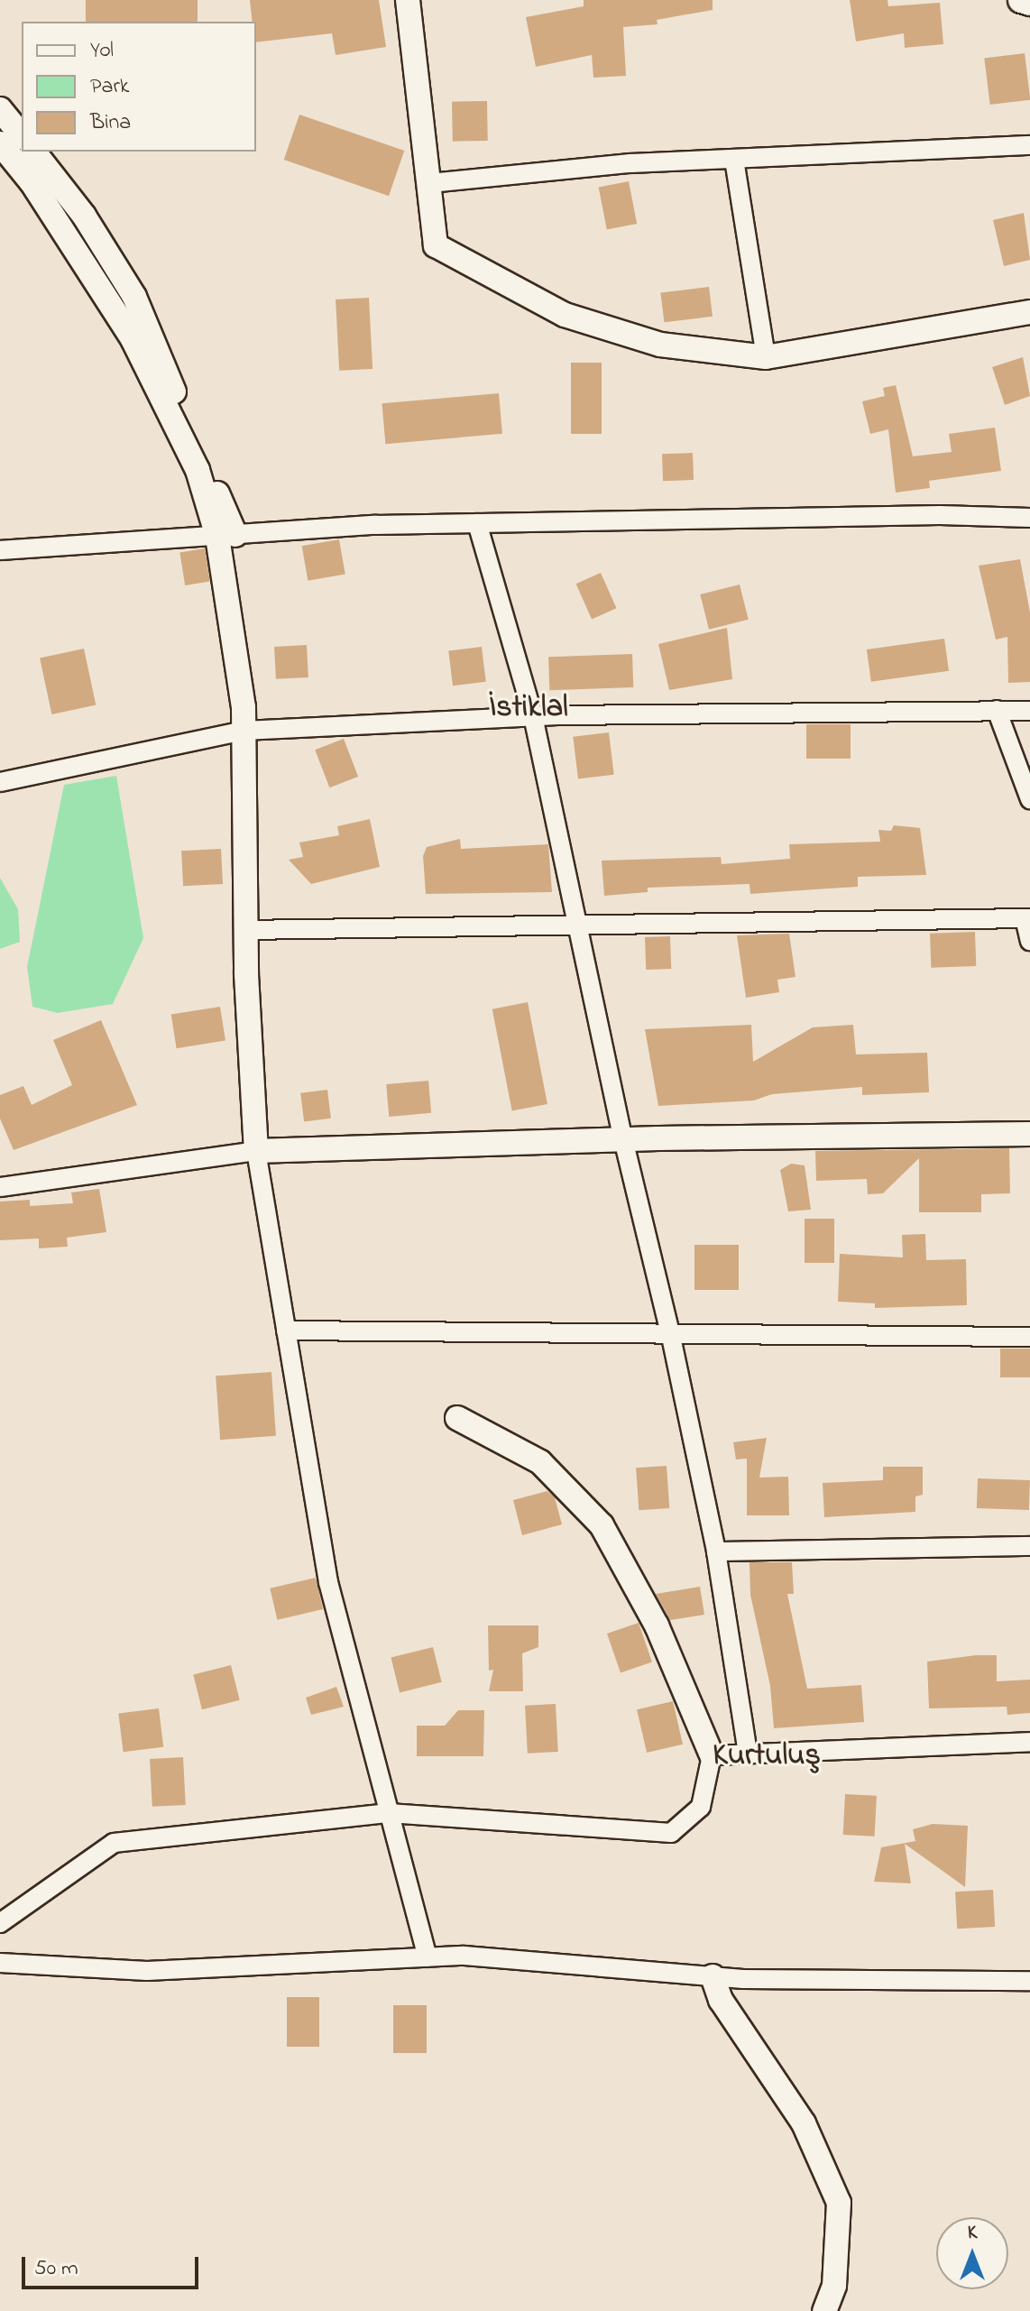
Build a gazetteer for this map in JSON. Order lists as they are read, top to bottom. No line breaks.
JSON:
{"districts":["İstiklal","Kurtuluş"],"legend":["Yol","Park","Bina"],"scale_bar":"50 m","north":"top"}
